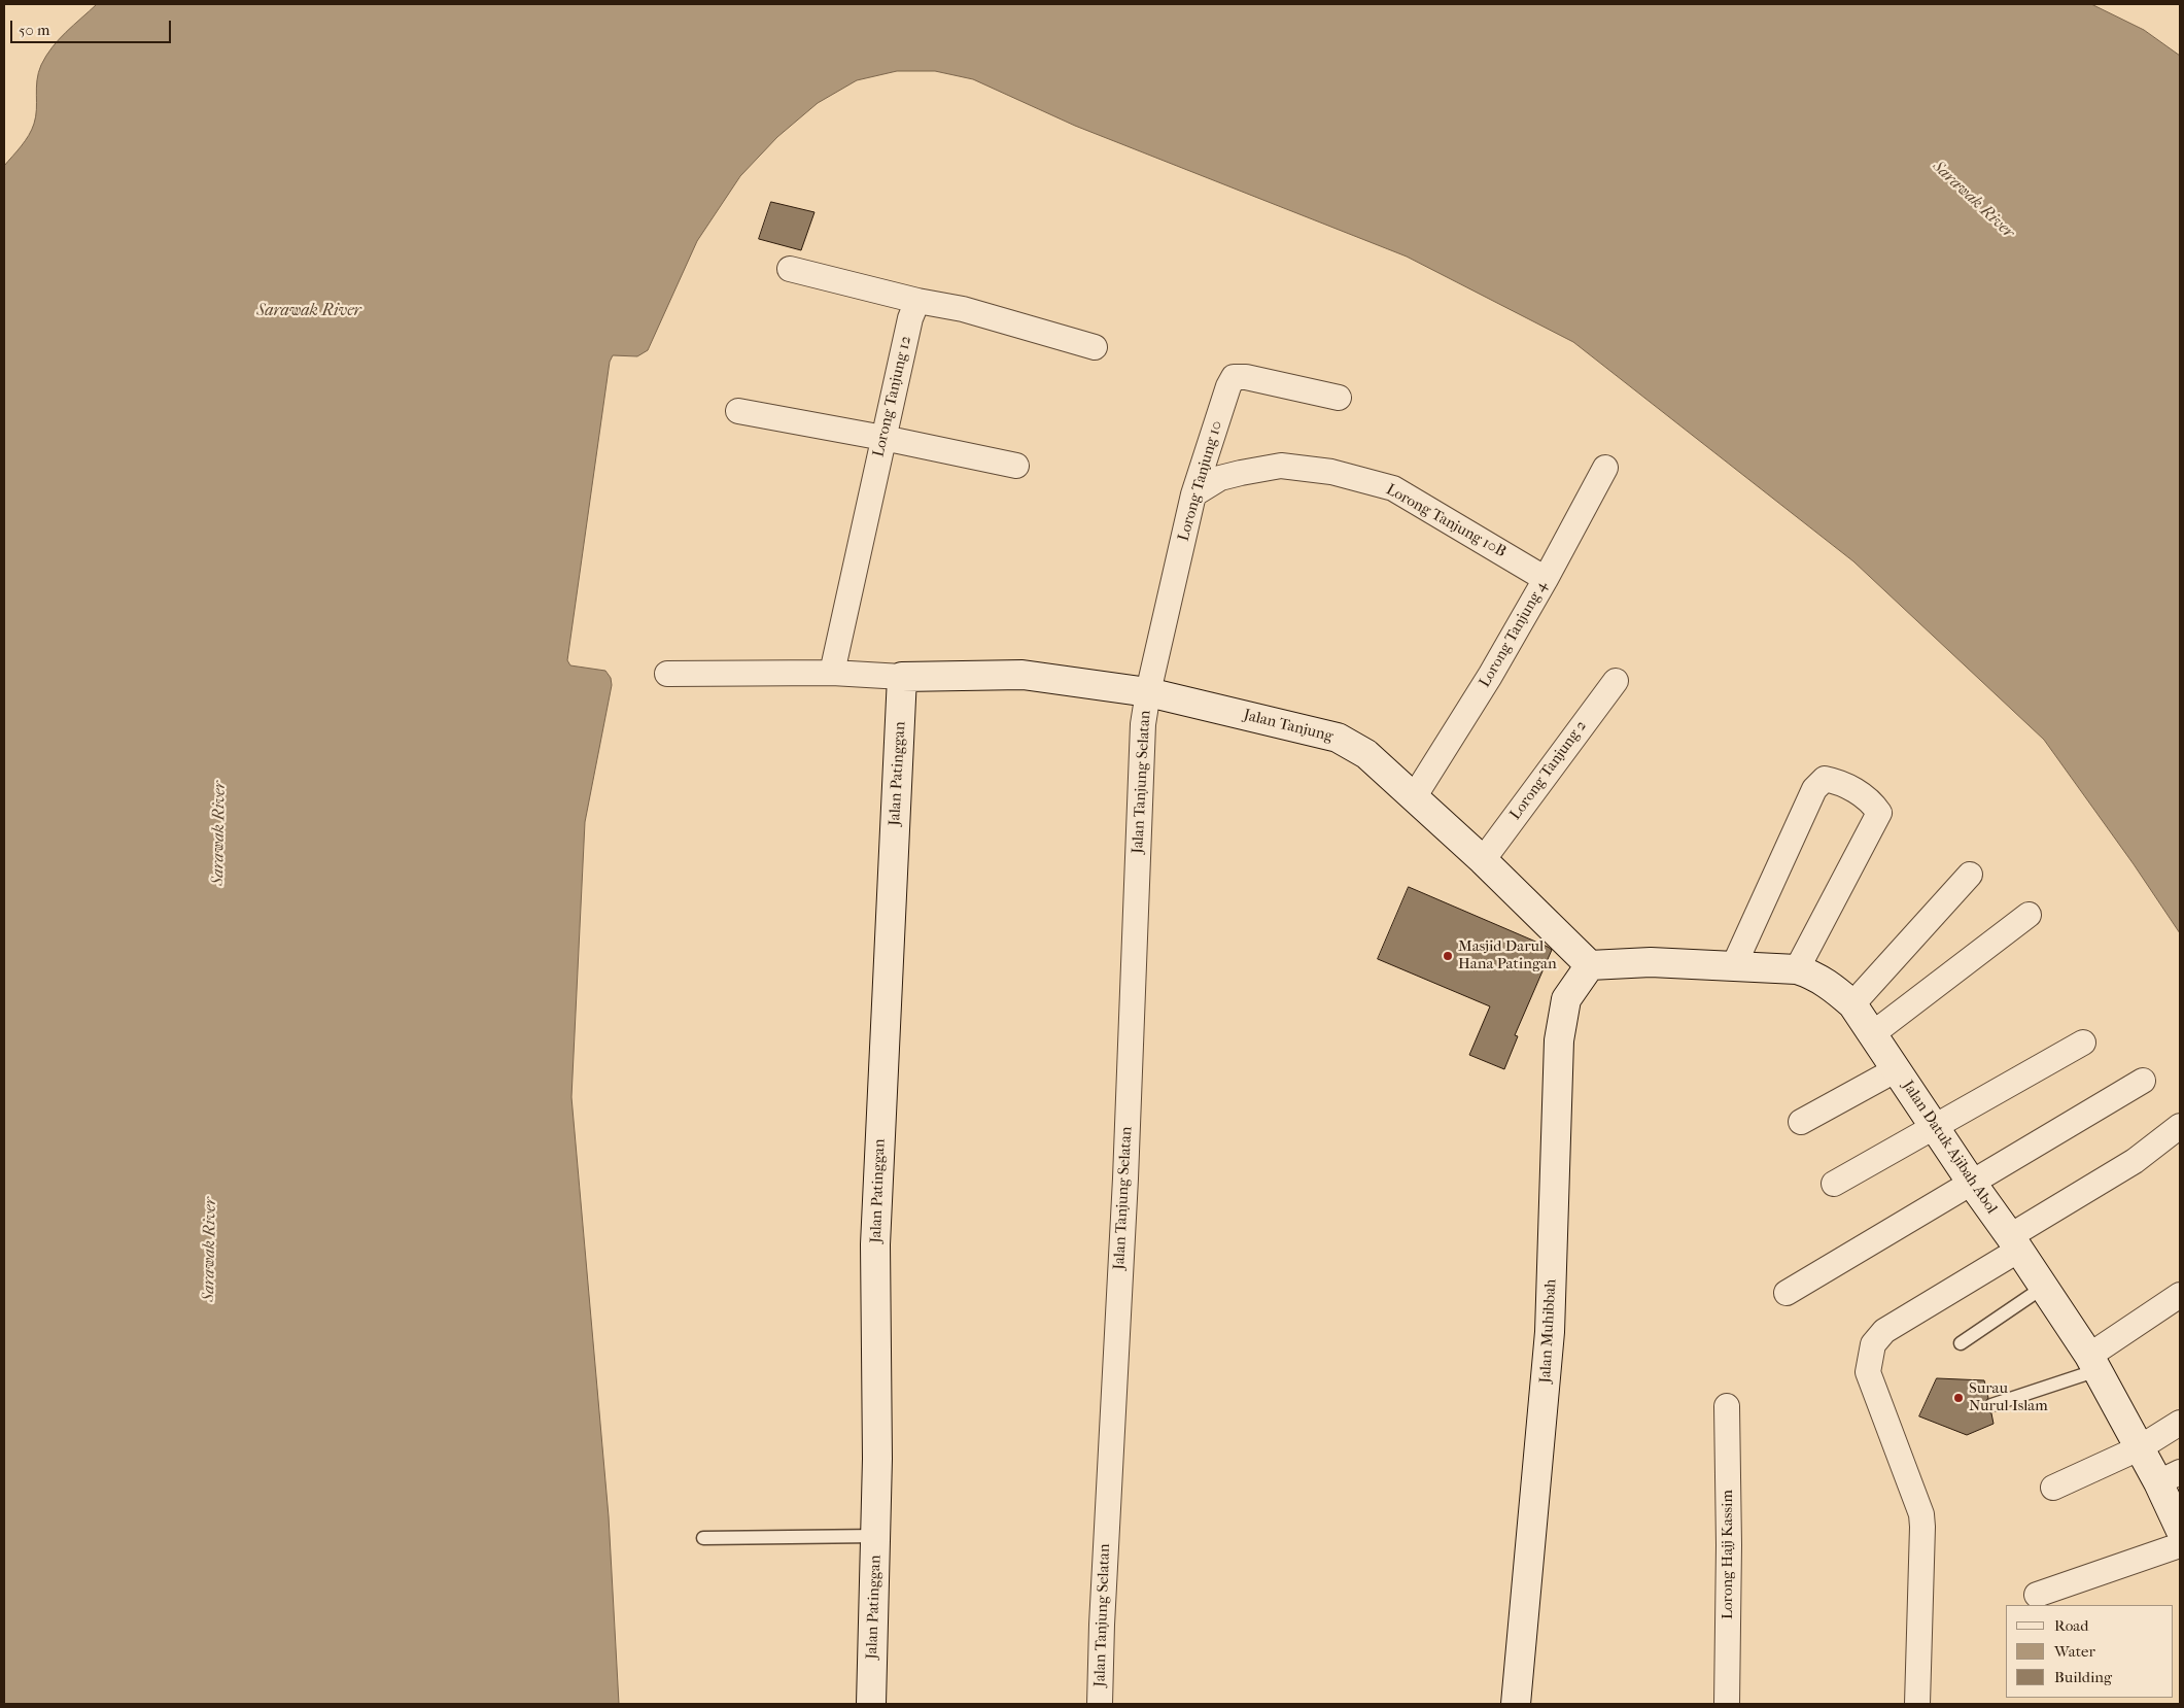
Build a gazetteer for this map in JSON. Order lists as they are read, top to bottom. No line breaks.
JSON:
{"streets":{"main road":["Jalan Tanjung","Jalan Patinggan","Jalan Datuk Ajibah Abol","Jalan Muhibbah"],"street":["Lorong Tanjung 12","Lorong Tanjung 10","Lorong Tanjung 10B","Lorong Tanjung 4","Lorong Tanjung 2","Jalan Tanjung Selatan","Lorong Hajj Kassim"]},"crossings":[["Lorong Tanjung 10","Lorong Tanjung 10B"],["Lorong Tanjung 10","Jalan Tanjung"],["Lorong Tanjung 10","Jalan Tanjung Selatan"],["Lorong Tanjung 10B","Lorong Tanjung 4"],["Lorong Tanjung 4","Jalan Tanjung"],["Jalan Tanjung","Lorong Tanjung 2"],["Jalan Tanjung","Jalan Patinggan"],["Jalan Tanjung","Jalan Tanjung Selatan"],["Jalan Tanjung","Jalan Datuk Ajibah Abol"],["Jalan Tanjung","Jalan Muhibbah"],["Jalan Datuk Ajibah Abol","Jalan Muhibbah"]],"water":["Sarawak River"],"places":["Masjid Darul Hana Patingan","Surau Nurul Islam"],"legend":["Road","Water","Building"],"scale_bar":"50 m"}
